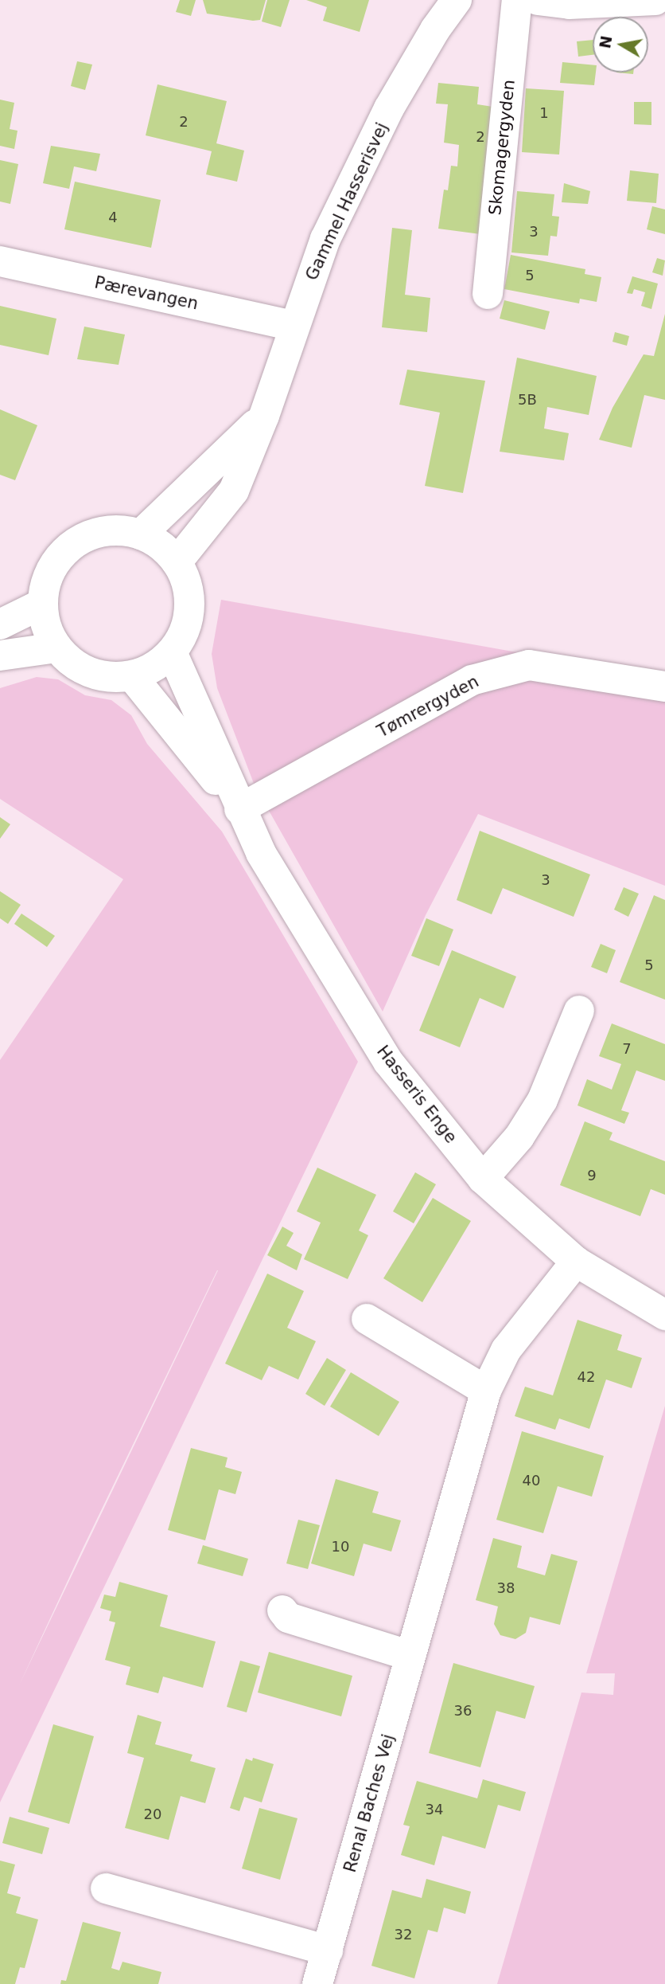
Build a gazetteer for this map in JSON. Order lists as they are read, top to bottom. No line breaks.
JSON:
{"streets":{"street":["Skomagergyden","Gammel Hasserisvej","Pærevangen","Tømrergyden","Hasseris Enge","Renal Baches Vej"]},"crossings":[["Gammel Hasserisvej","Pærevangen"],["Gammel Hasserisvej","Hasseris Enge"],["Tømrergyden","Hasseris Enge"],["Hasseris Enge","Renal Baches Vej"]],"house_numbers":["1","2","2","4","3","5","5B","3","5","7","9","42","40","10","38","36","34","20","32"],"north":"left"}
